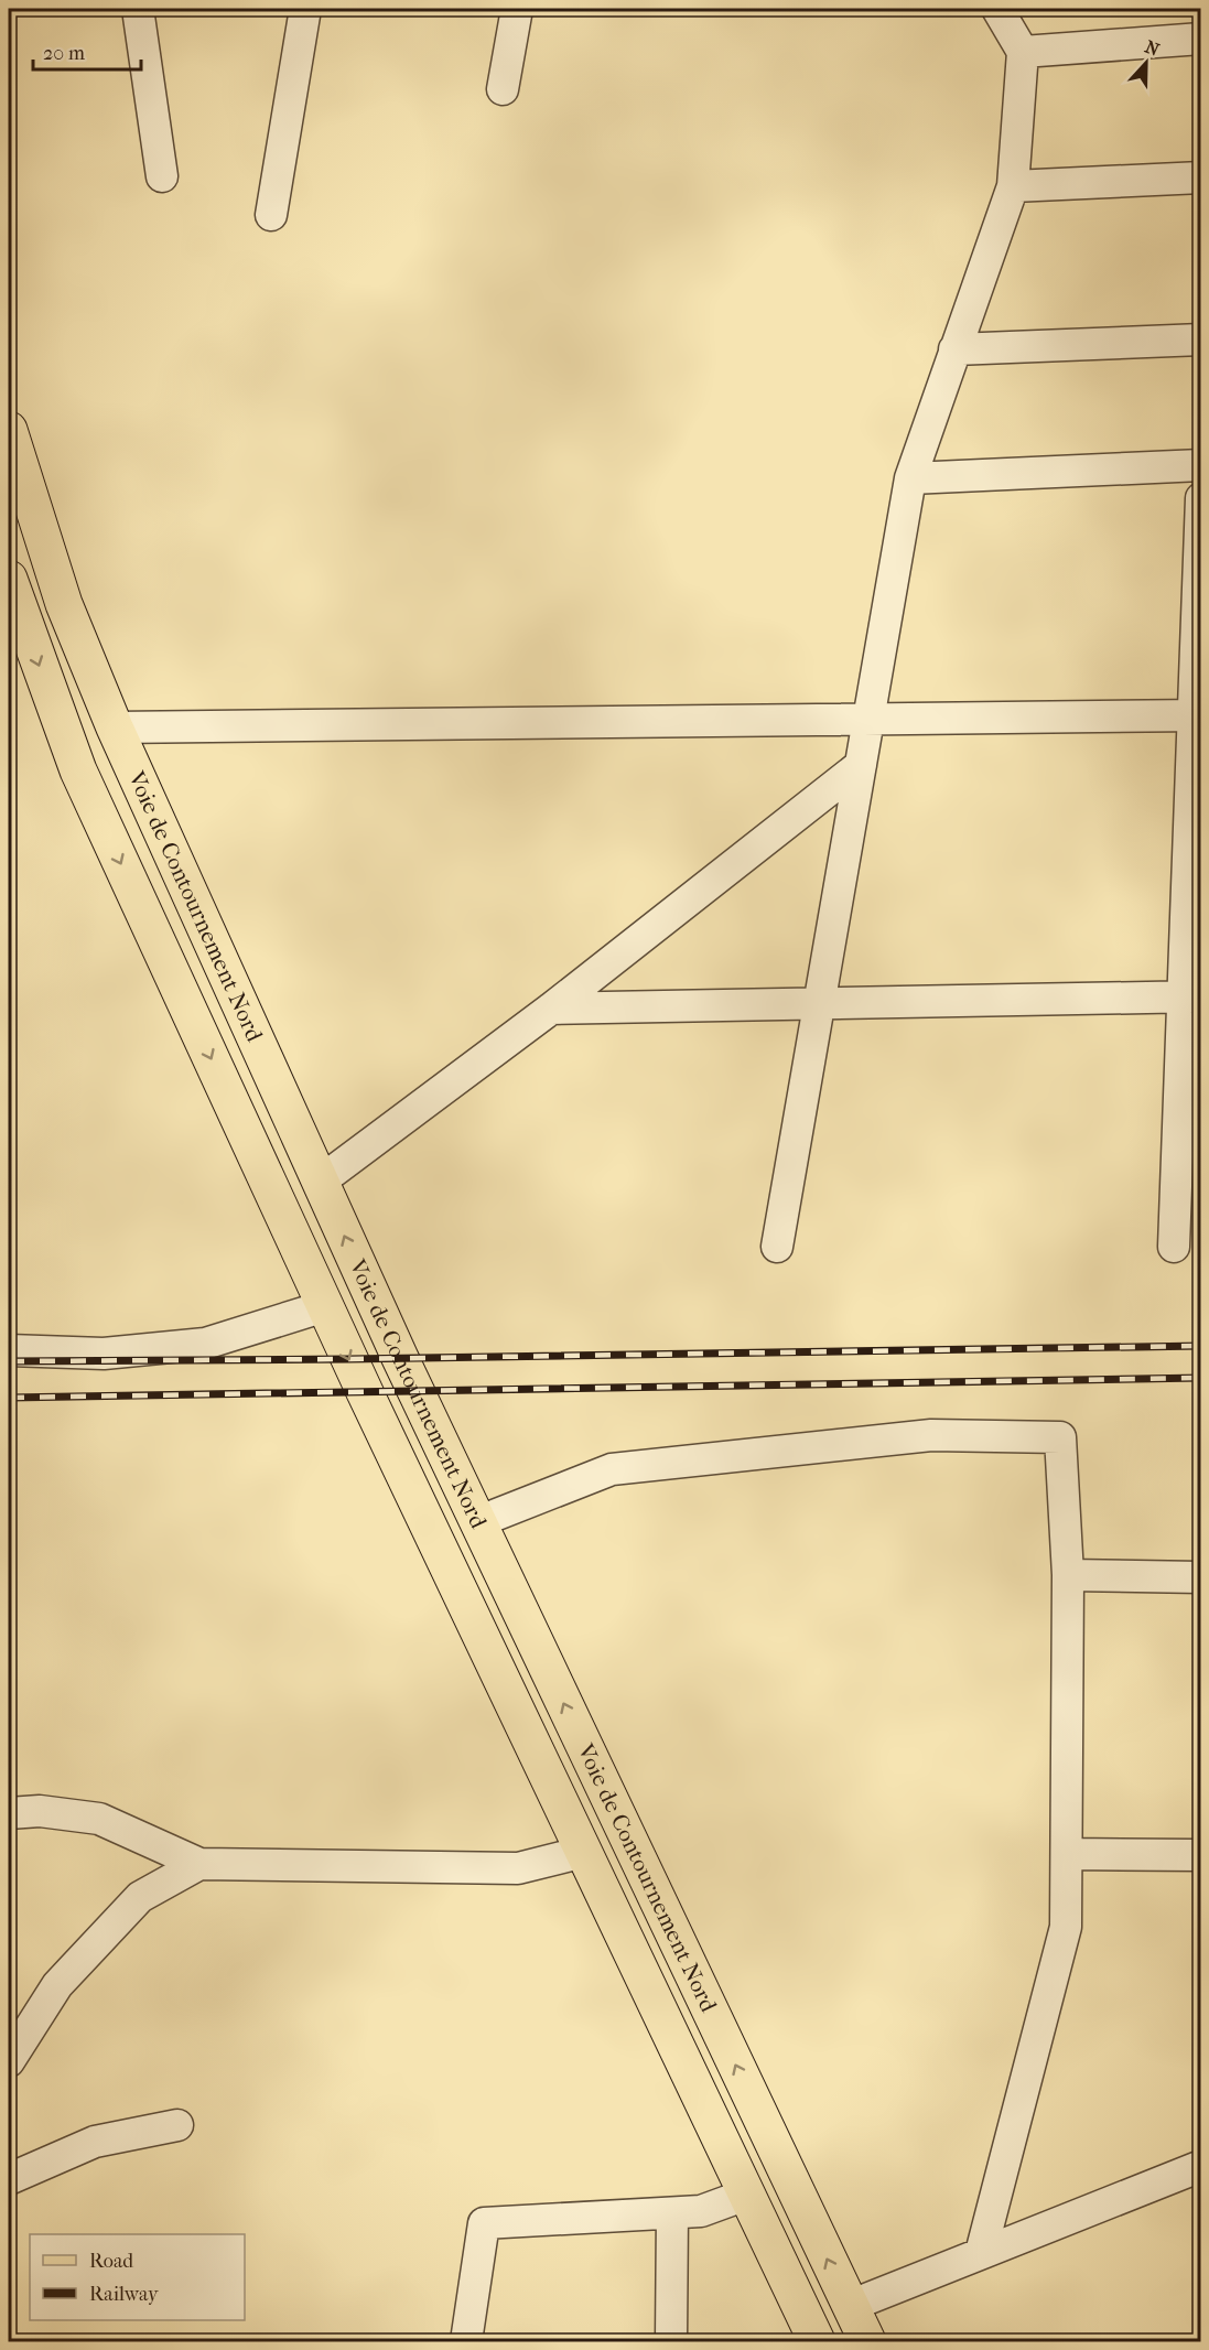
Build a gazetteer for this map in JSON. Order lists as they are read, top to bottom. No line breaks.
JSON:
{"streets":{"main road":["Voie de Contournement Nord"]},"legend":["Road","Railway"],"scale_bar":"20 m","north":"top"}
